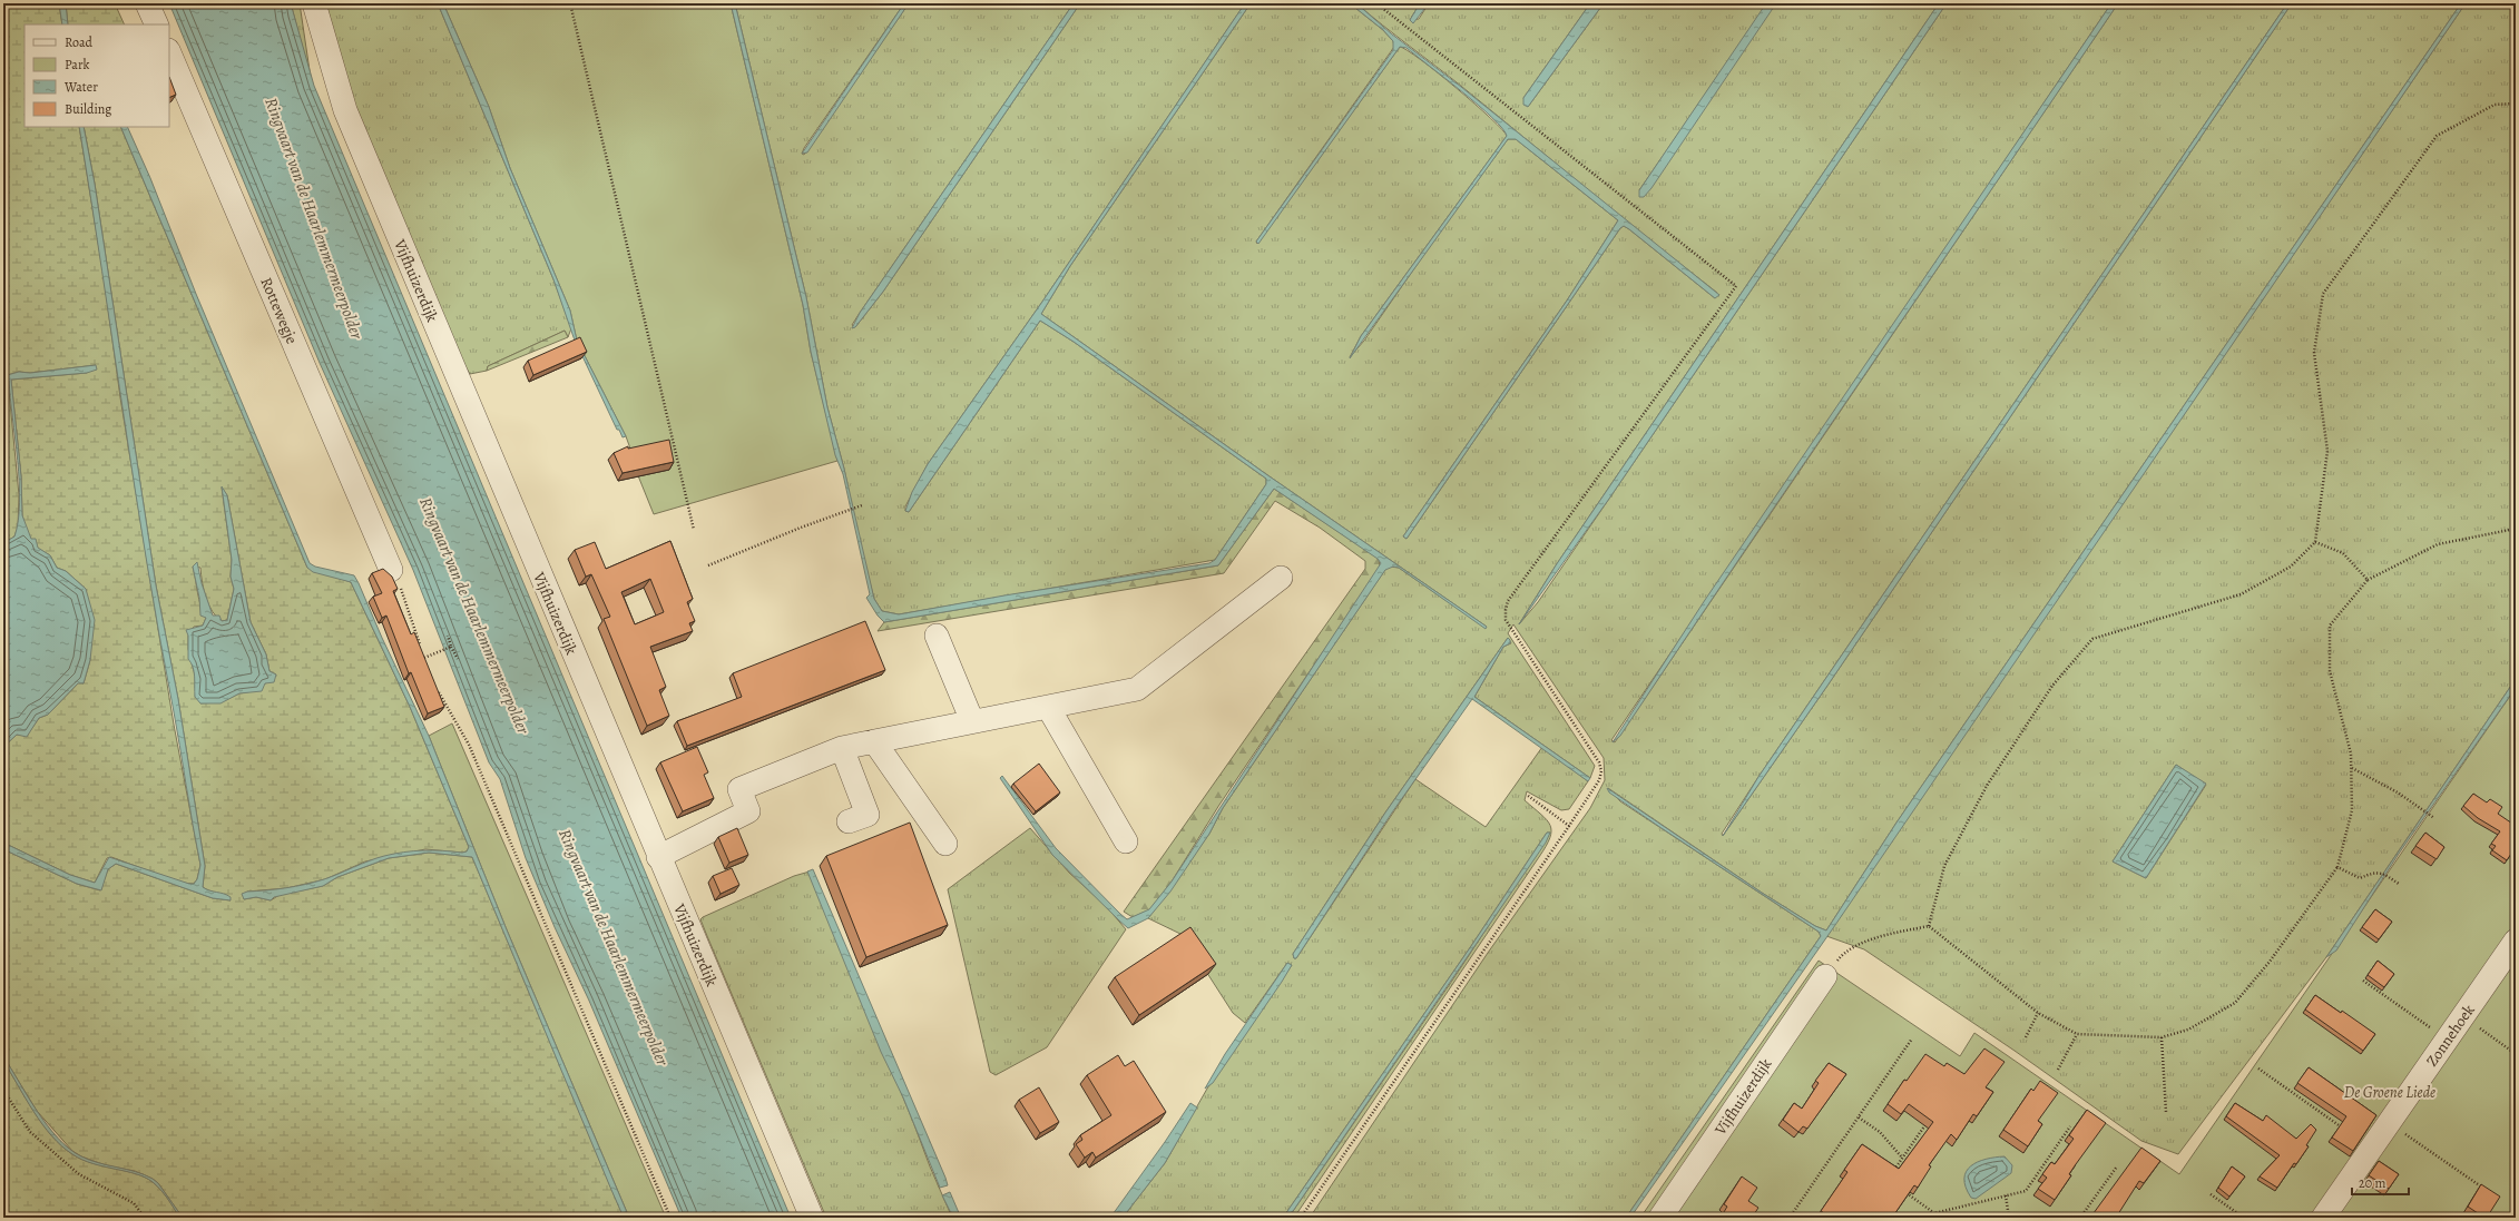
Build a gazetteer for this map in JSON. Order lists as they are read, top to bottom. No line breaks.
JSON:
{"streets":{"street":["Vijfhuizerdijk","Rottewegje","Zonnehoek"]},"water":["Ringvaart van de Haarlemmermeerpolder"],"parks":["De Groene Liede"],"legend":["Road","Park","Water","Building"],"scale_bar":"20 m"}
